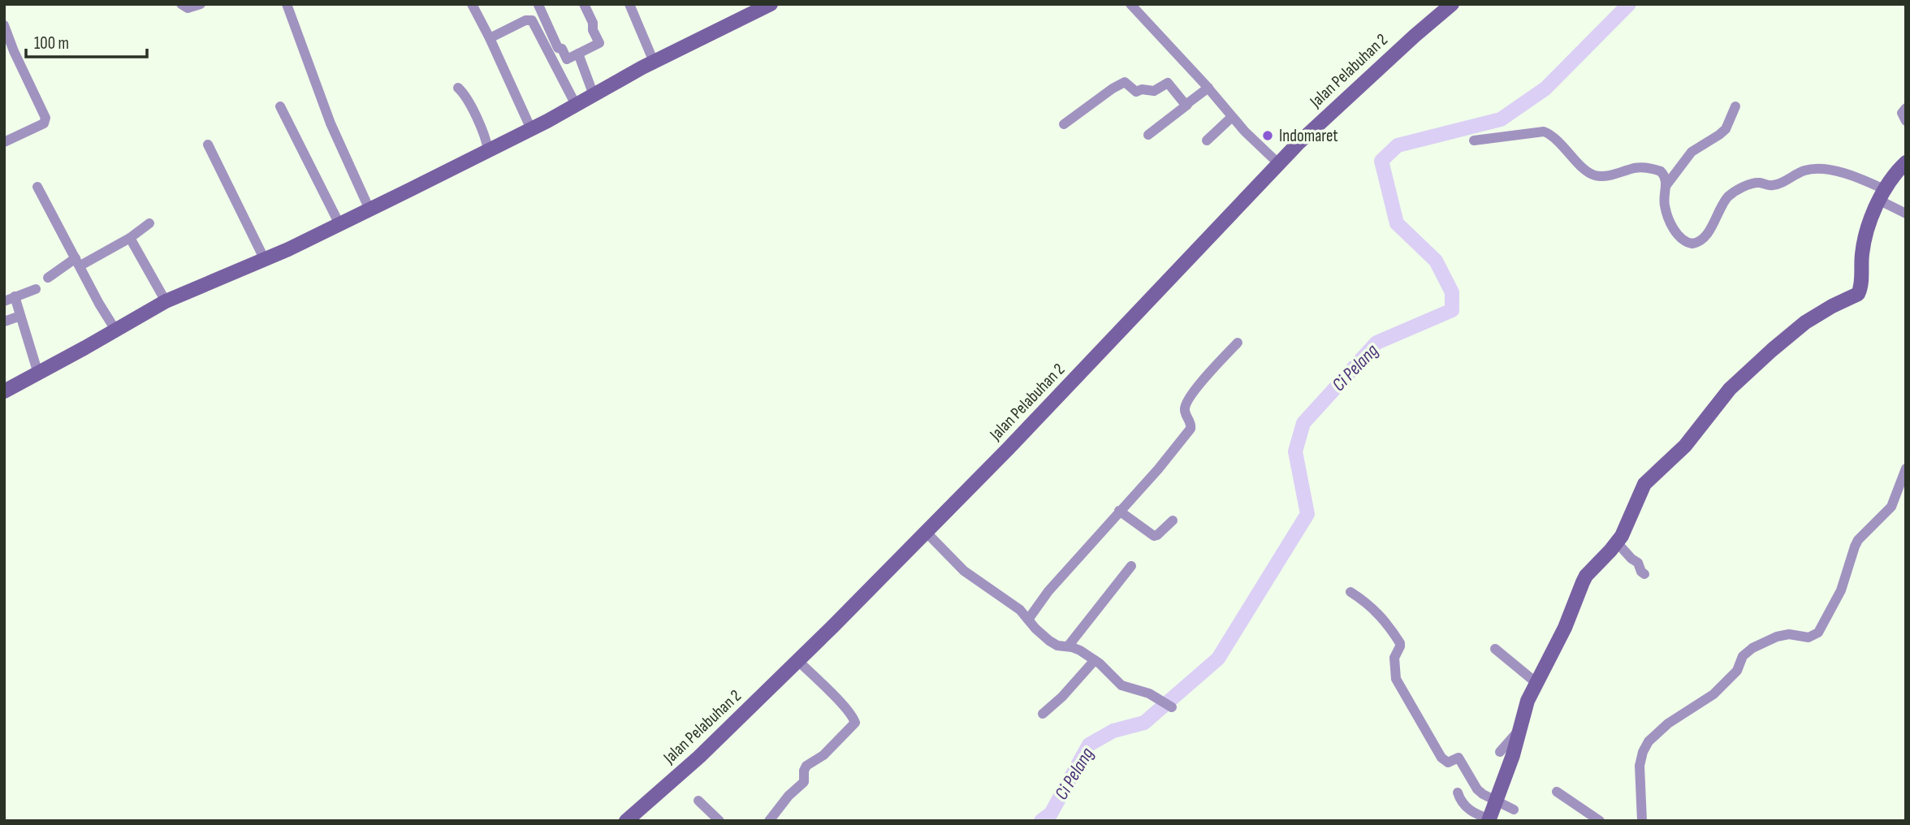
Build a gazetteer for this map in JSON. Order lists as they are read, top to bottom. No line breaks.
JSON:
{"streets":{"street":["Jalan Pelabuhan 2"]},"water":["Ci Pelang"],"places":["Indomaret"],"scale_bar":"100 m"}
